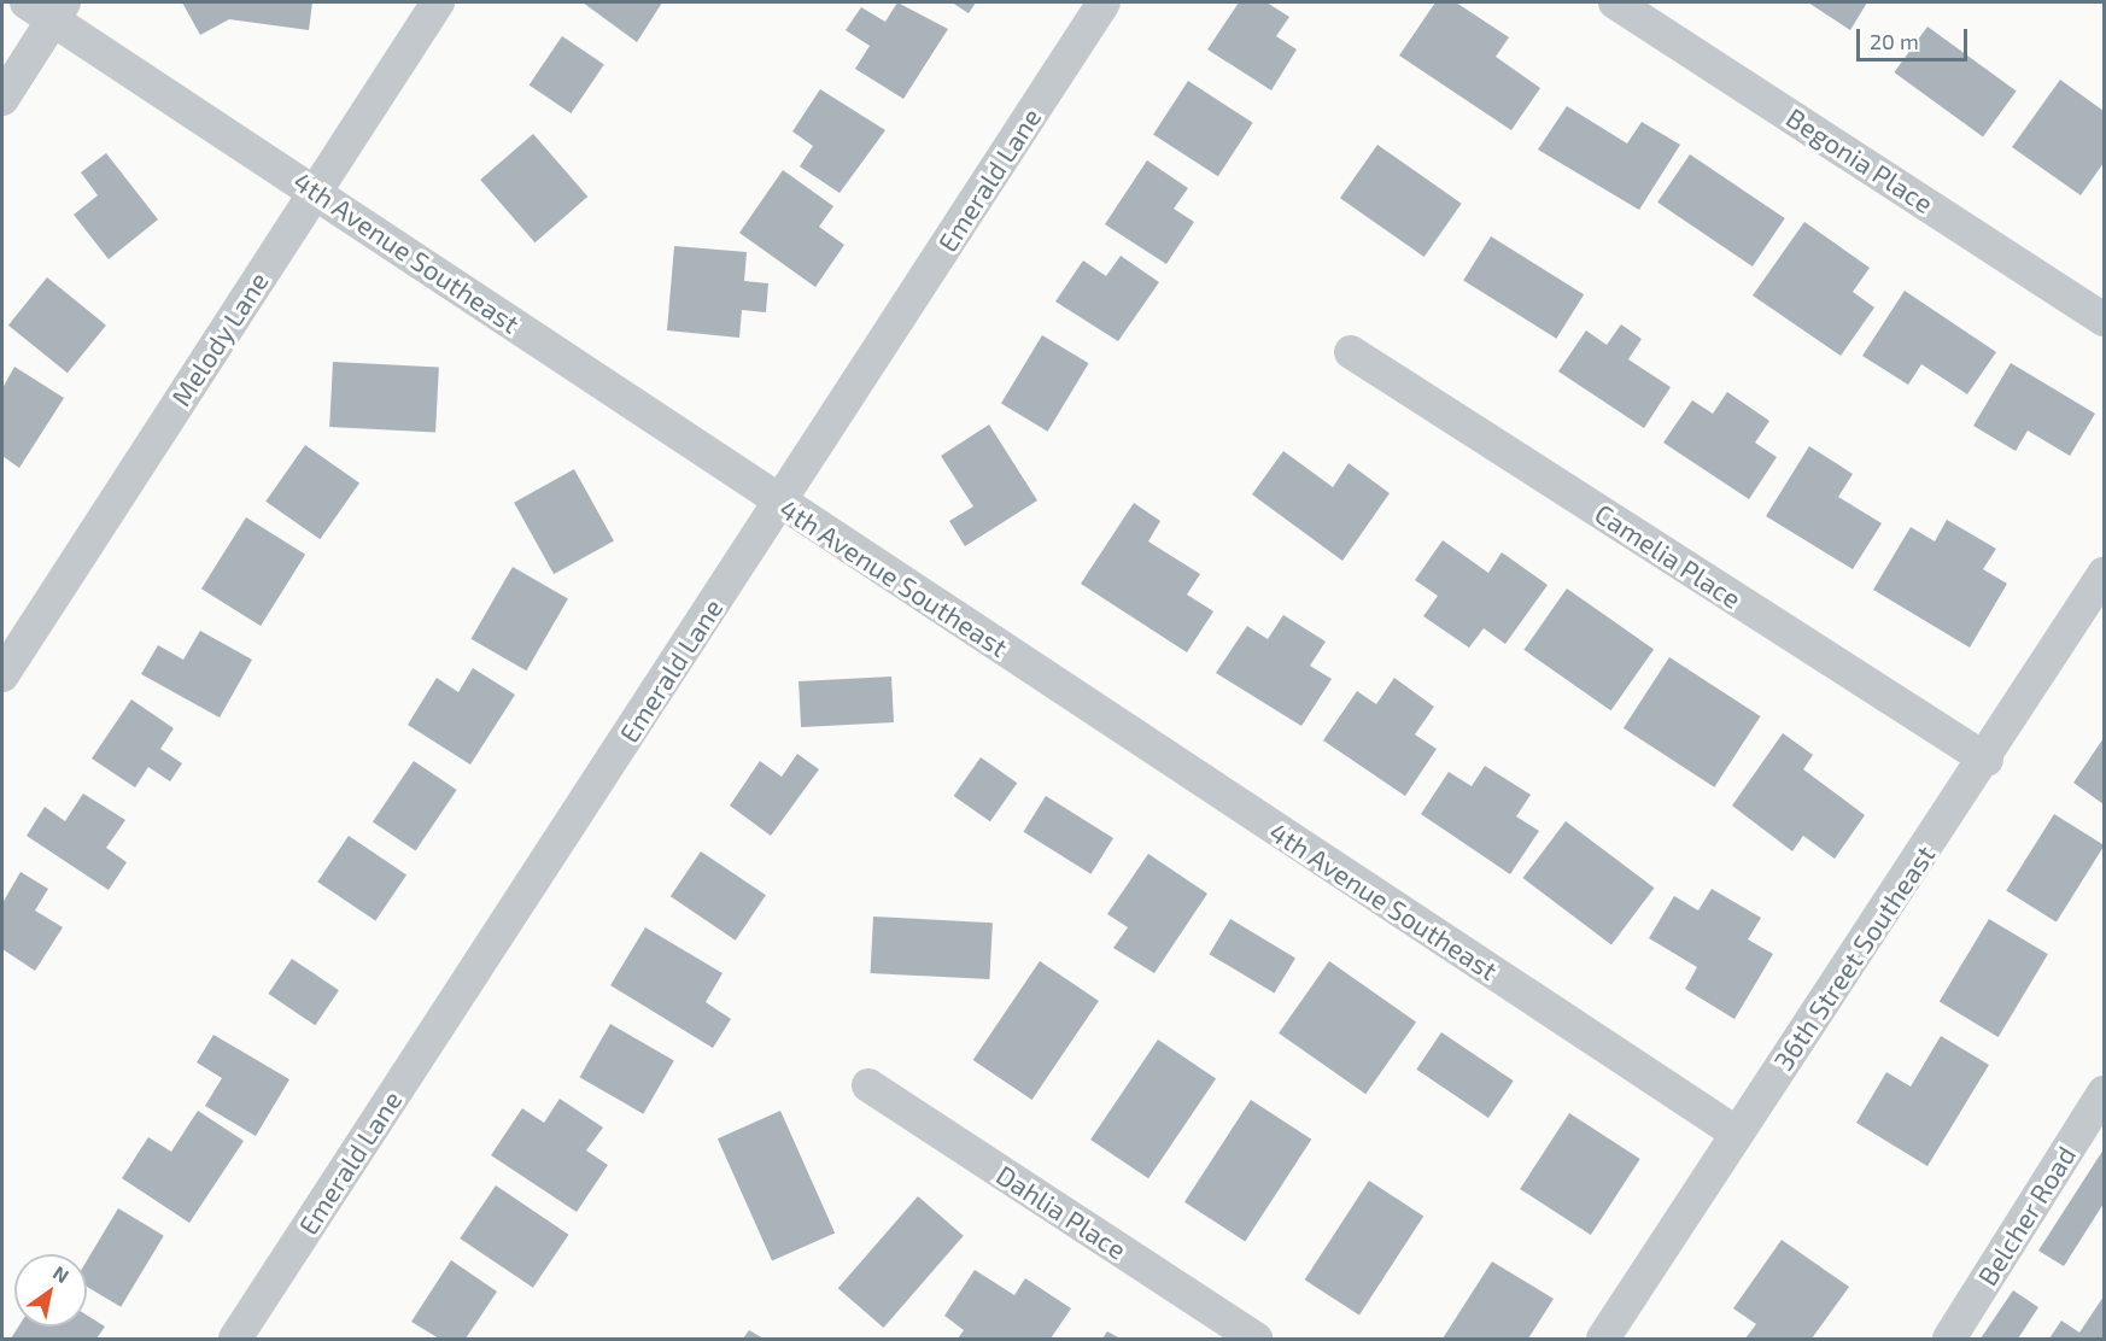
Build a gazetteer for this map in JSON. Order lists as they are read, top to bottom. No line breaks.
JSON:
{"streets":{"street":["Begonia Place","Emerald Lane","4th Avenue Southeast","Melody Lane","Camelia Place","36th Street Southeast","Dahlia Place","Belcher Road"]},"crossings":[["Emerald Lane","4th Avenue Southeast"],["4th Avenue Southeast","Melody Lane"],["4th Avenue Southeast","36th Street Southeast"],["Camelia Place","36th Street Southeast"]],"scale_bar":"20 m","north":"top right"}
